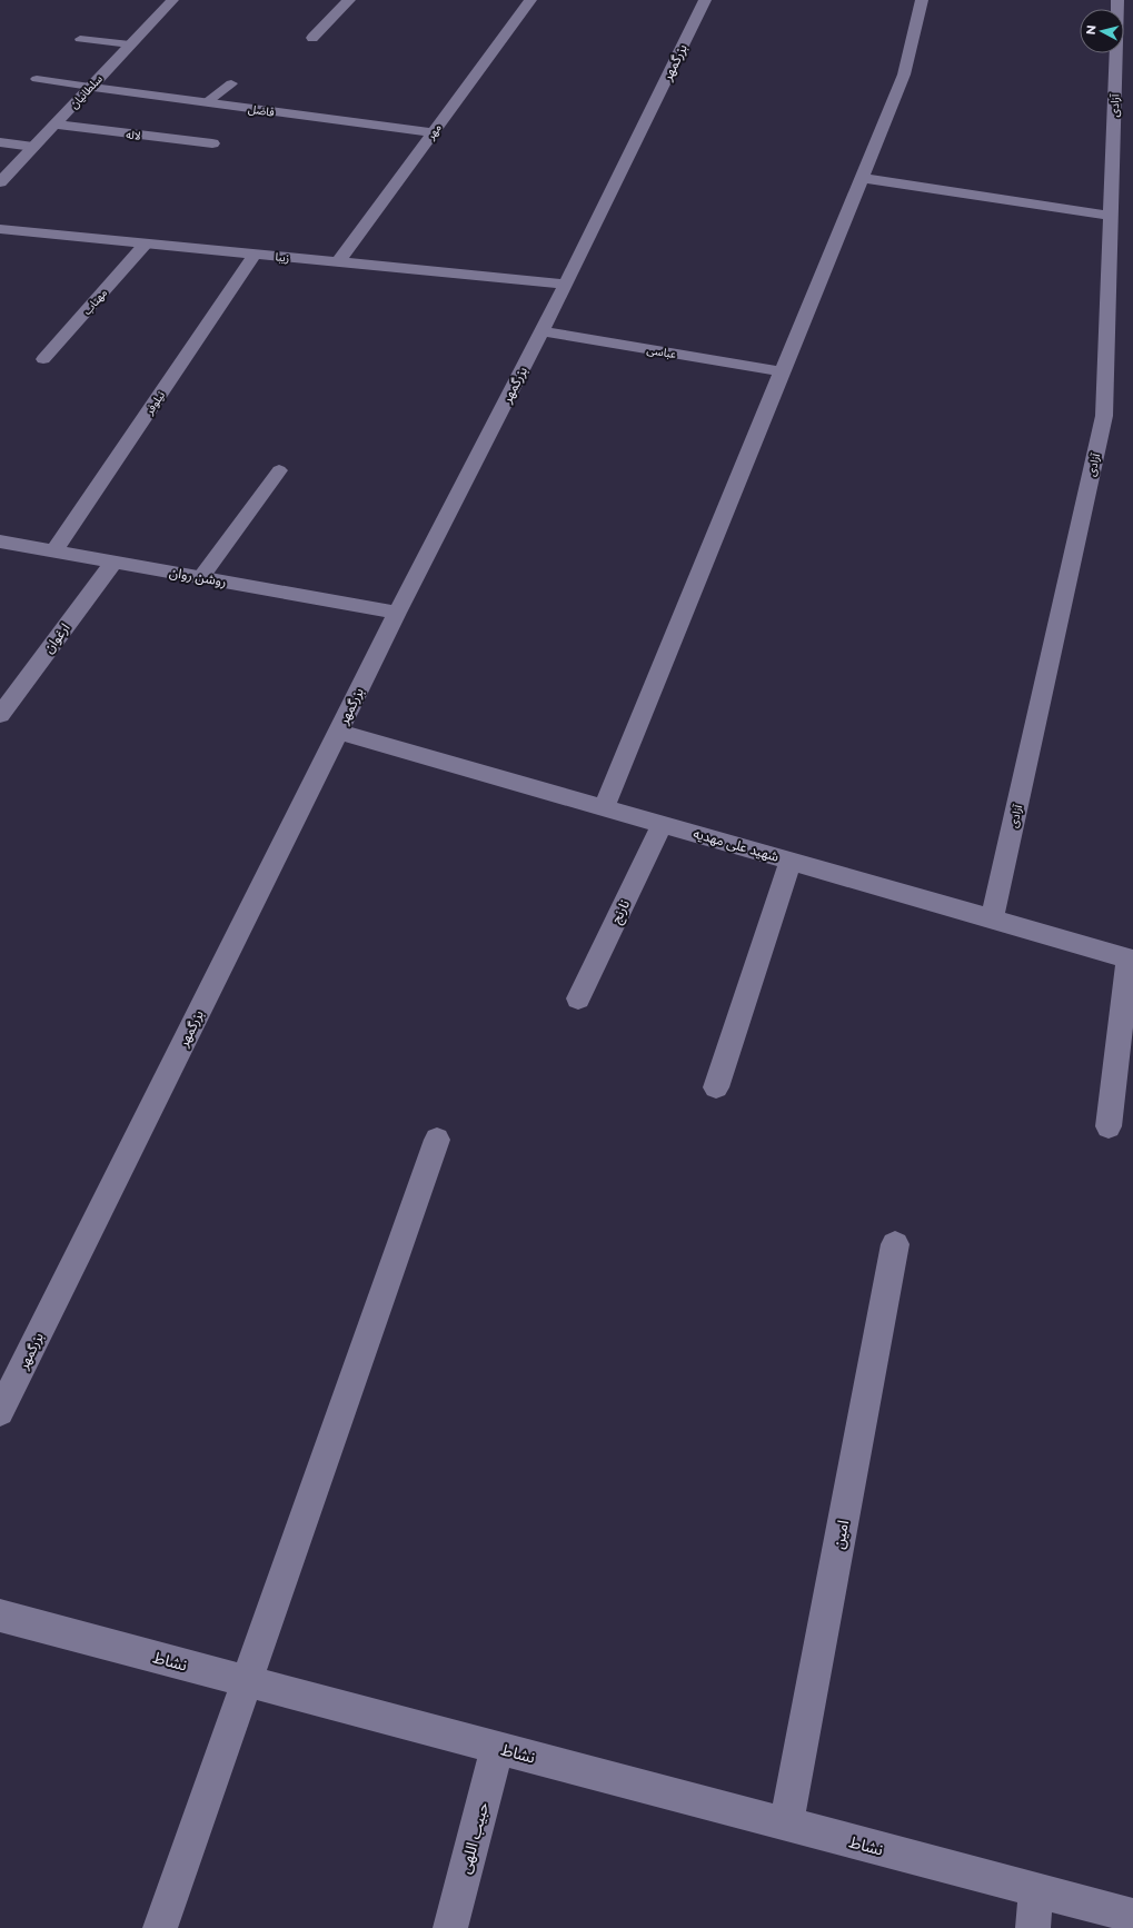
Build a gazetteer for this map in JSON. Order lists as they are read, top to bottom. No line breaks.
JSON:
{"streets":{"street":["بزرگمهر","سلطانیان","آزادی","فاضل","مهر","لاله","زیبا","عباسی","نیلوفر","روشن روان","ارغوان","شهید علی مهدیه","نارنج","امین","نشاط","حبیب اللهی"],"lane":["مهتاب"]},"crossings":[["بزرگمهر","زیبا"],["بزرگمهر","عباسی"],["بزرگمهر","روشن روان"],["بزرگمهر","شهید علی مهدیه"],["سلطانیان","فاضل"],["سلطانیان","لاله"],["آزادی","شهید علی مهدیه"],["فاضل","مهر"],["مهر","زیبا"],["زیبا","مهتاب"],["زیبا","نیلوفر"],["نیلوفر","روشن روان"],["روشن روان","ارغوان"],["شهید علی مهدیه","نارنج"],["امین","نشاط"],["نشاط","حبیب اللهی"]],"north":"left"}
